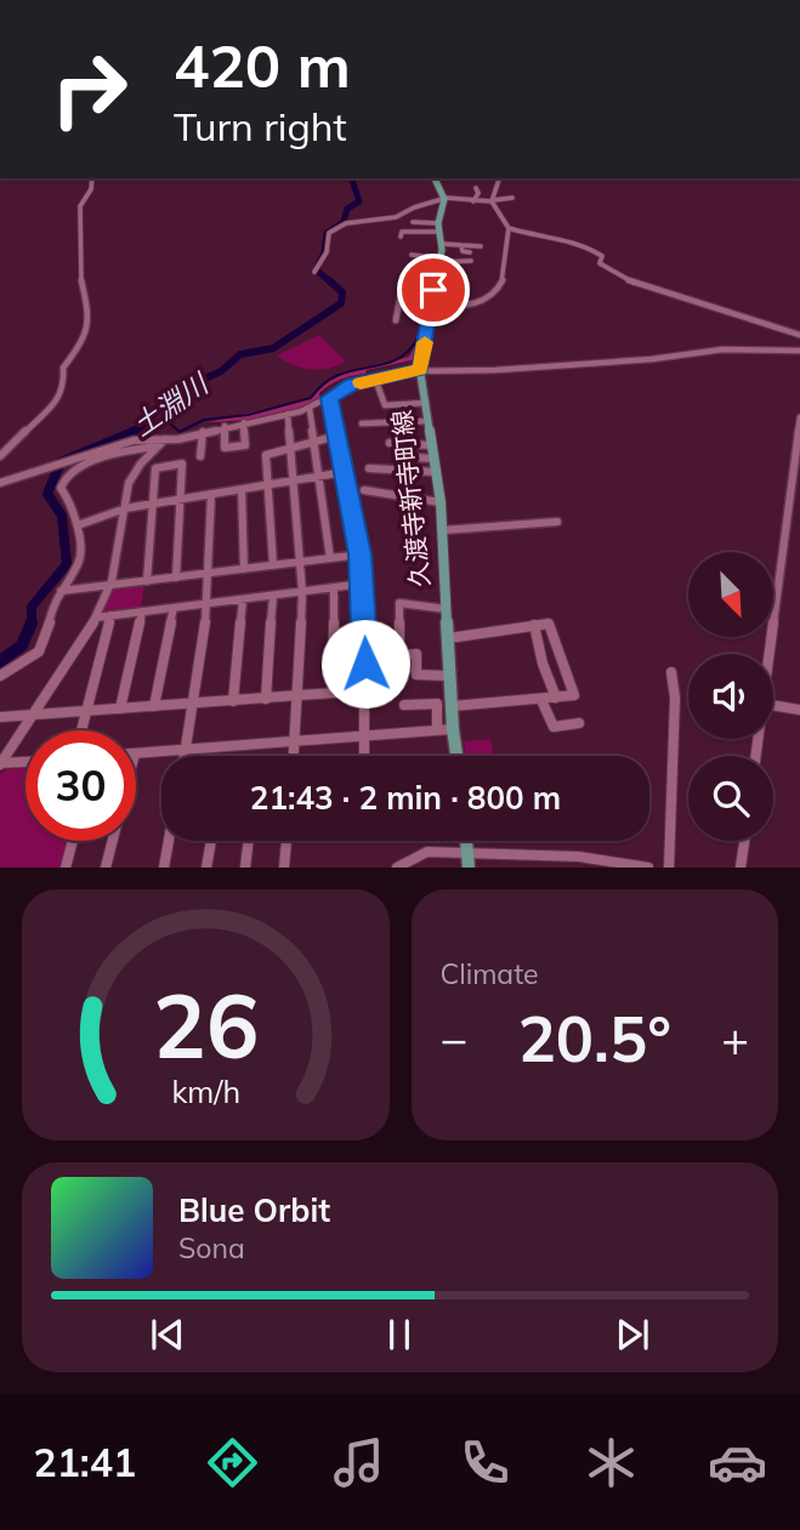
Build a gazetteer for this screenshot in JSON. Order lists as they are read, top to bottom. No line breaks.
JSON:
{"streets":{"main road":["久渡寺新寺町線"]},"water":["土淵川"],"north":"bottom right","page":{"turn":["420 m","Turn right"],"limit":"30","trip":"21:43 · 2 min · 800 m","tile":"Climate","heat":["−","20.5°","+"],"song":["Blue Orbit","Sona"],"tabs":"21:41","gauge":["26","km/h"]}}
